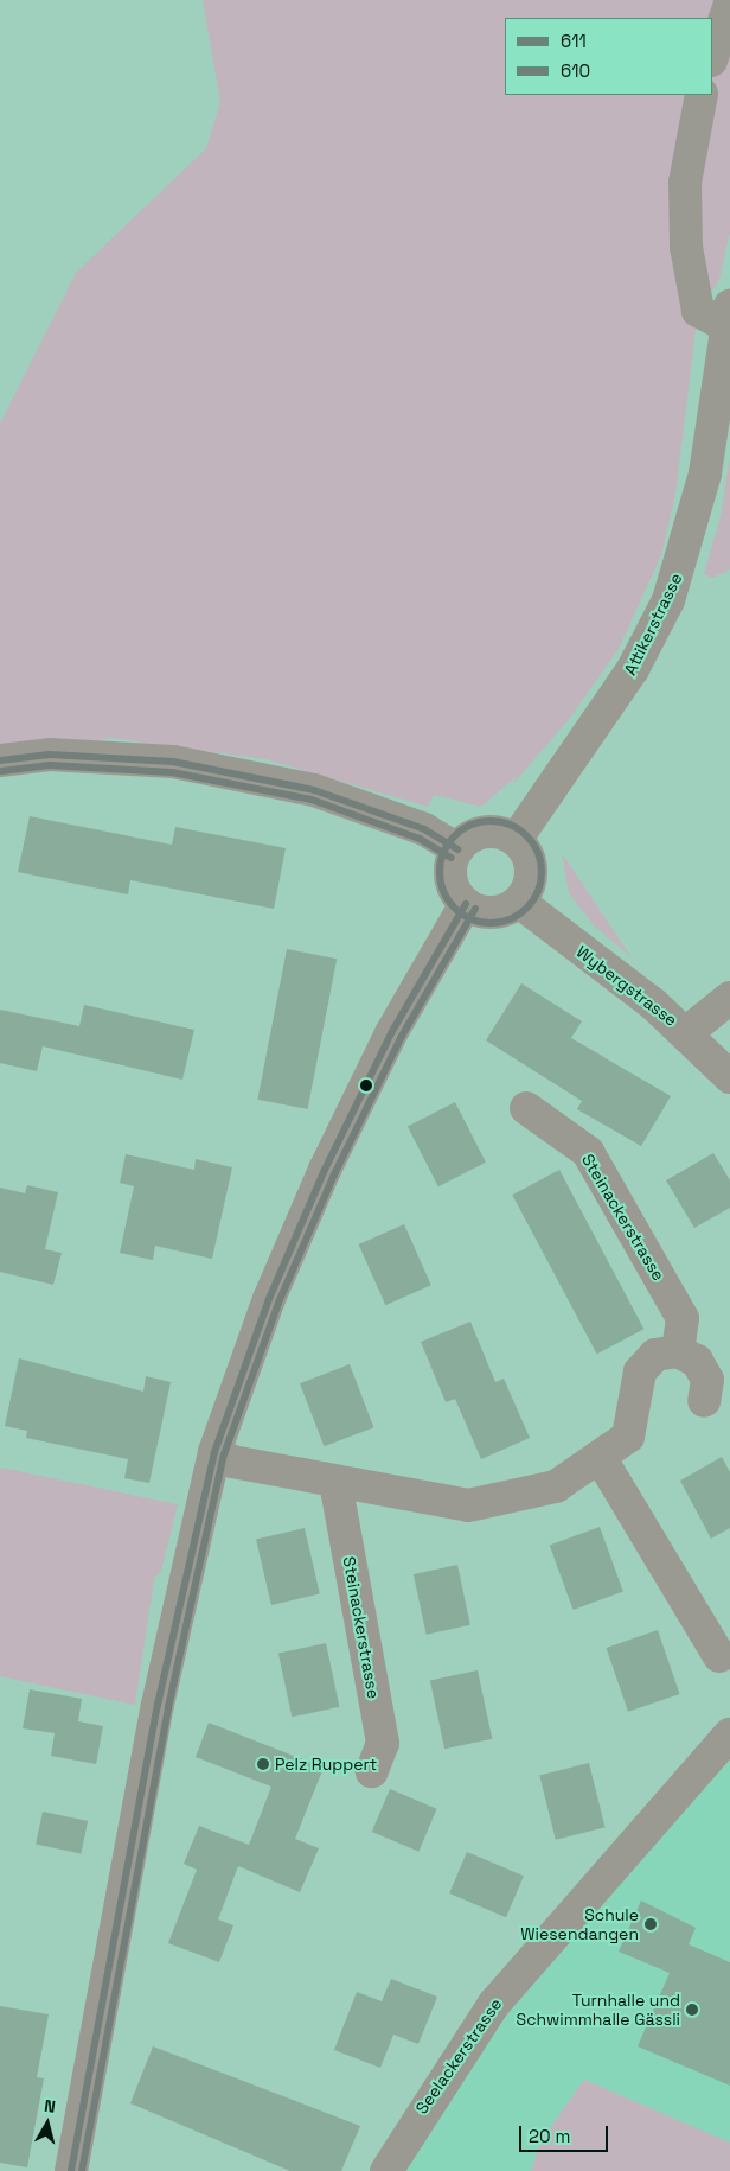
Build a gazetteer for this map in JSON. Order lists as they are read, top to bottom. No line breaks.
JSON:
{"streets":{"street":["Attikerstrasse","Wybergstrasse","Steinackerstrasse","Seelackerstrasse"]},"crossings":[["Attikerstrasse","Wybergstrasse"]],"places":["Pelz Ruppert","Schule Wiesendangen","Turnhalle und Schwimmhalle Gässli"],"lines":["transit line 611","transit line 610"],"legend":["611","610"],"scale_bar":"20 m","north":"top"}
